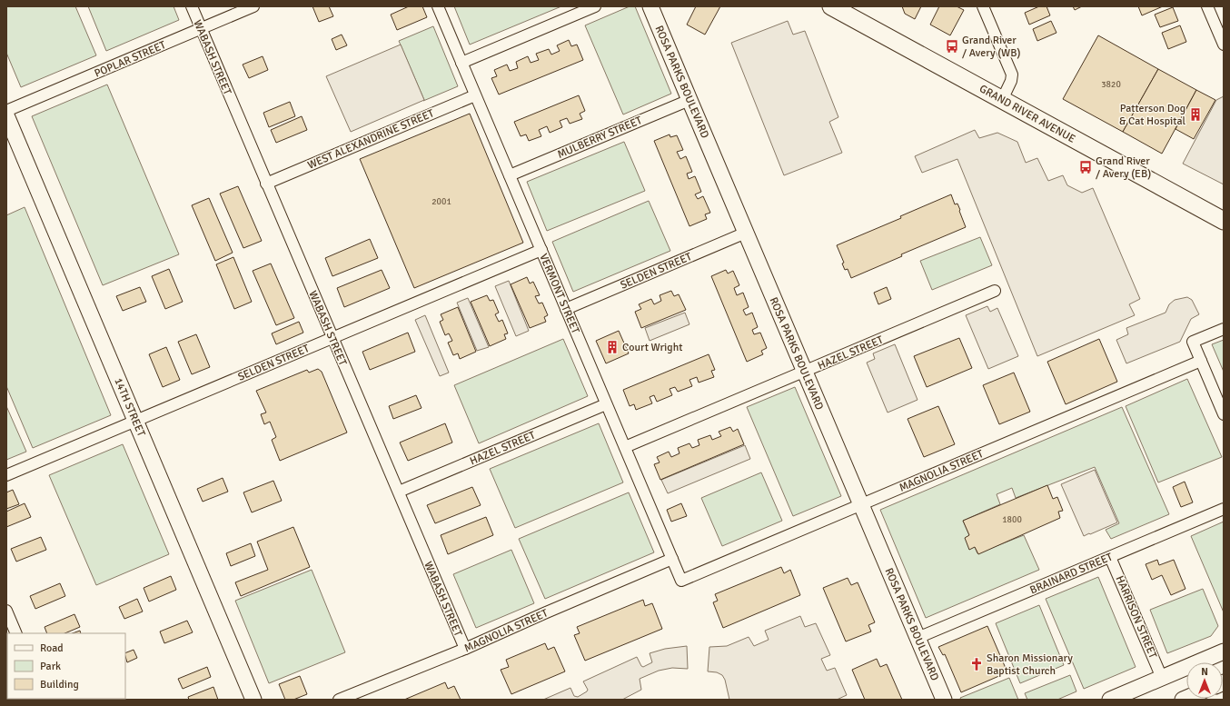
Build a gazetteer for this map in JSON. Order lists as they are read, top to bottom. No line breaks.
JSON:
{"streets":{"main road":["GRAND RIVER AVENUE"],"street":["WABASH STREET","POPLAR STREET","ROSA PARKS BOULEVARD","MULBERRY STREET","WEST ALEXANDRINE STREET","SELDEN STREET","VERMONT STREET","HAZEL STREET","14TH STREET","MAGNOLIA STREET","BRAINARD STREET","HARRISON STREET"]},"crossings":[["WABASH STREET","POPLAR STREET"],["WABASH STREET","WEST ALEXANDRINE STREET"],["WABASH STREET","SELDEN STREET"],["WABASH STREET","HAZEL STREET"],["WABASH STREET","MAGNOLIA STREET"],["ROSA PARKS BOULEVARD","MULBERRY STREET"],["ROSA PARKS BOULEVARD","SELDEN STREET"],["ROSA PARKS BOULEVARD","HAZEL STREET"],["ROSA PARKS BOULEVARD","MAGNOLIA STREET"],["ROSA PARKS BOULEVARD","BRAINARD STREET"],["MULBERRY STREET","VERMONT STREET"],["WEST ALEXANDRINE STREET","VERMONT STREET"],["SELDEN STREET","VERMONT STREET"],["SELDEN STREET","14TH STREET"],["VERMONT STREET","HAZEL STREET"],["VERMONT STREET","MAGNOLIA STREET"],["BRAINARD STREET","HARRISON STREET"]],"places":{"bus stop":["Grand River / Avery (WB)","Grand River / Avery (EB)"],"building":["Patterson Dog & Cat Hospital","Court Wright"],"church":["Sharon Missionary Baptist Church"]},"house_numbers":["3820","2001","1800"],"legend":["Road","Park","Building"],"north":"top"}
